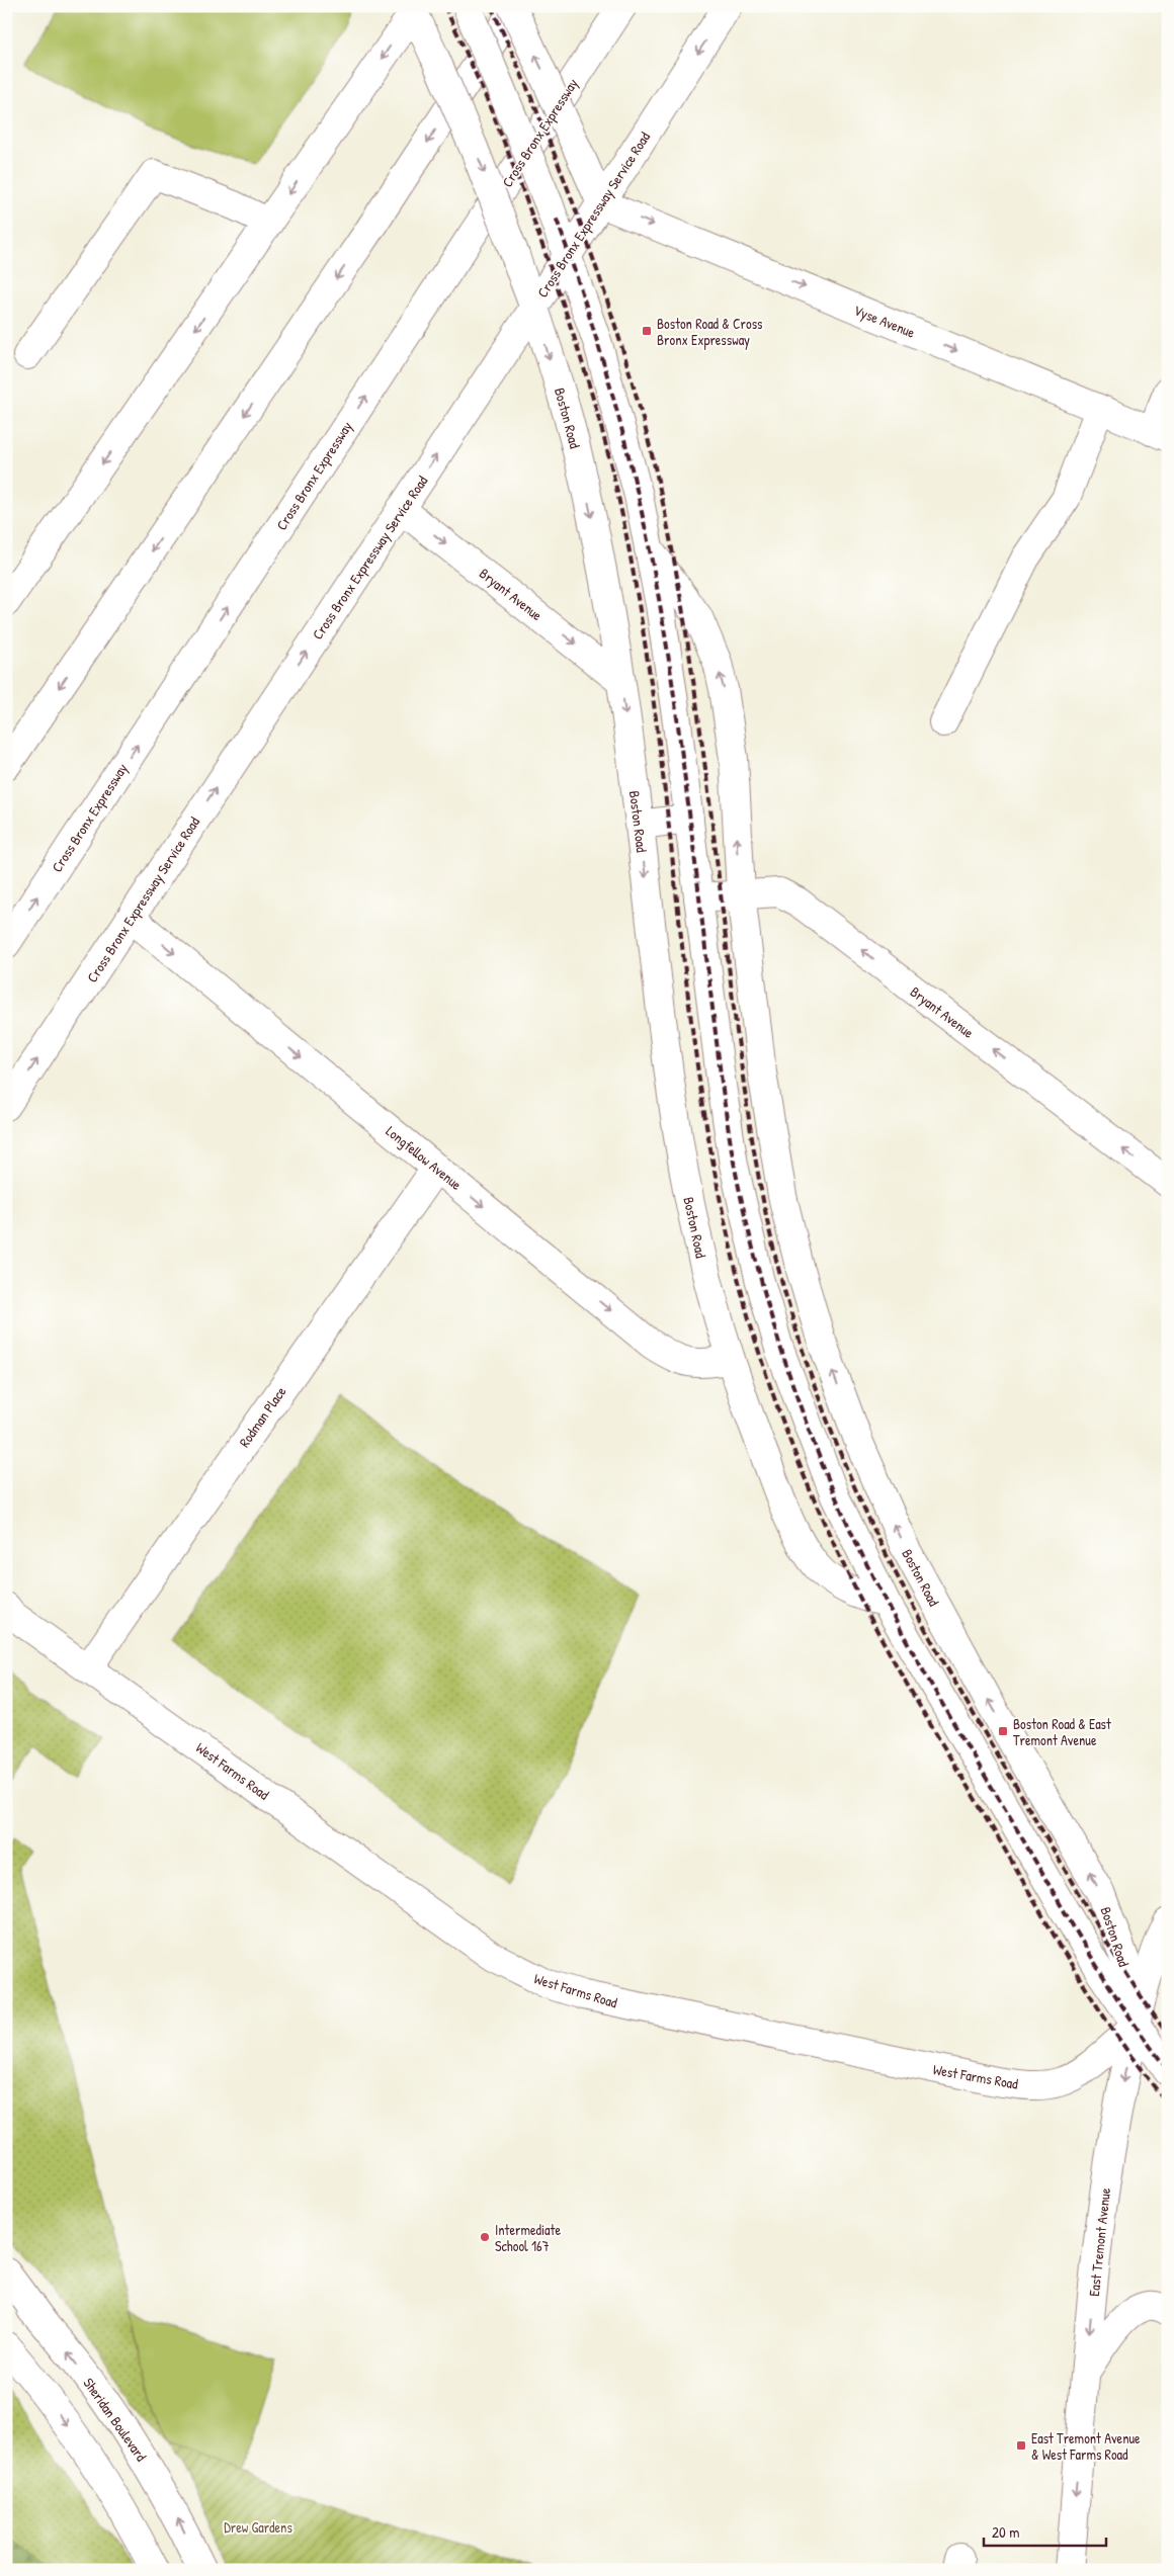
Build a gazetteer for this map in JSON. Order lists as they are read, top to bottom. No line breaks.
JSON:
{"streets":{"main road":["Cross Bronx Expressway","Cross Bronx Expressway Service Road","Vyse Avenue","Boston Road","Bryant Avenue","Longfellow Avenue","Rodman Place","West Farms Road","East Tremont Avenue","Sheridan Boulevard"]},"crossings":[["Cross Bronx Expressway Service Road","Vyse Avenue"],["Cross Bronx Expressway Service Road","Boston Road"],["Cross Bronx Expressway Service Road","Bryant Avenue"],["Cross Bronx Expressway Service Road","Longfellow Avenue"],["Boston Road","Bryant Avenue"],["Boston Road","Longfellow Avenue"],["Boston Road","West Farms Road"],["Boston Road","East Tremont Avenue"],["Longfellow Avenue","Rodman Place"],["Rodman Place","West Farms Road"],["West Farms Road","East Tremont Avenue"]],"one_way":["Vyse Avenue","Longfellow Avenue","East Tremont Avenue"],"parks":["Drew Gardens"],"places":{"transit":["Boston Road & Cross Bronx Expressway","Boston Road & East Tremont Avenue","East Tremont Avenue & West Farms Road"],"other":["Intermediate School 167"]},"scale_bar":"20 m"}
